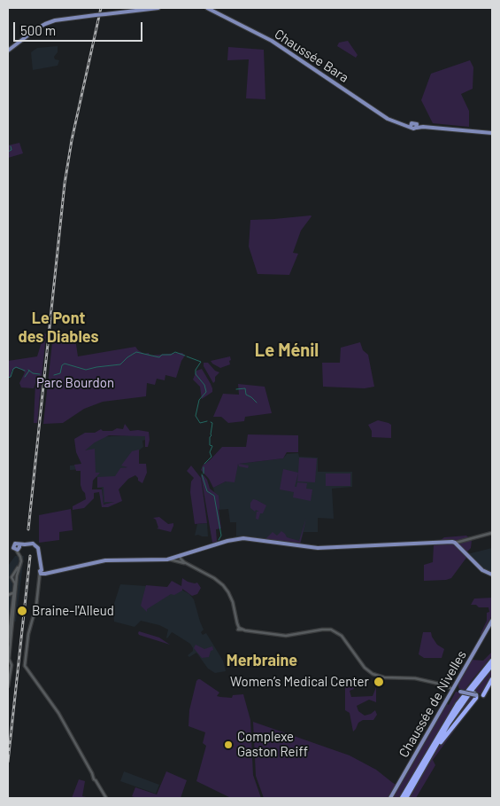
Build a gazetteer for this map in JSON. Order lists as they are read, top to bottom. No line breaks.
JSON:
{"streets":{"main road":["Chaussée Bara","Chaussée de Nivelles"]},"districts":["Le Pont des Diables","Le Ménil","Merbraine"],"parks":["Parc Bourdon"],"places":["Braine-l'Alleud","Women’s Medical Center","Complexe Gaston Reiff"],"scale_bar":"500 m"}
